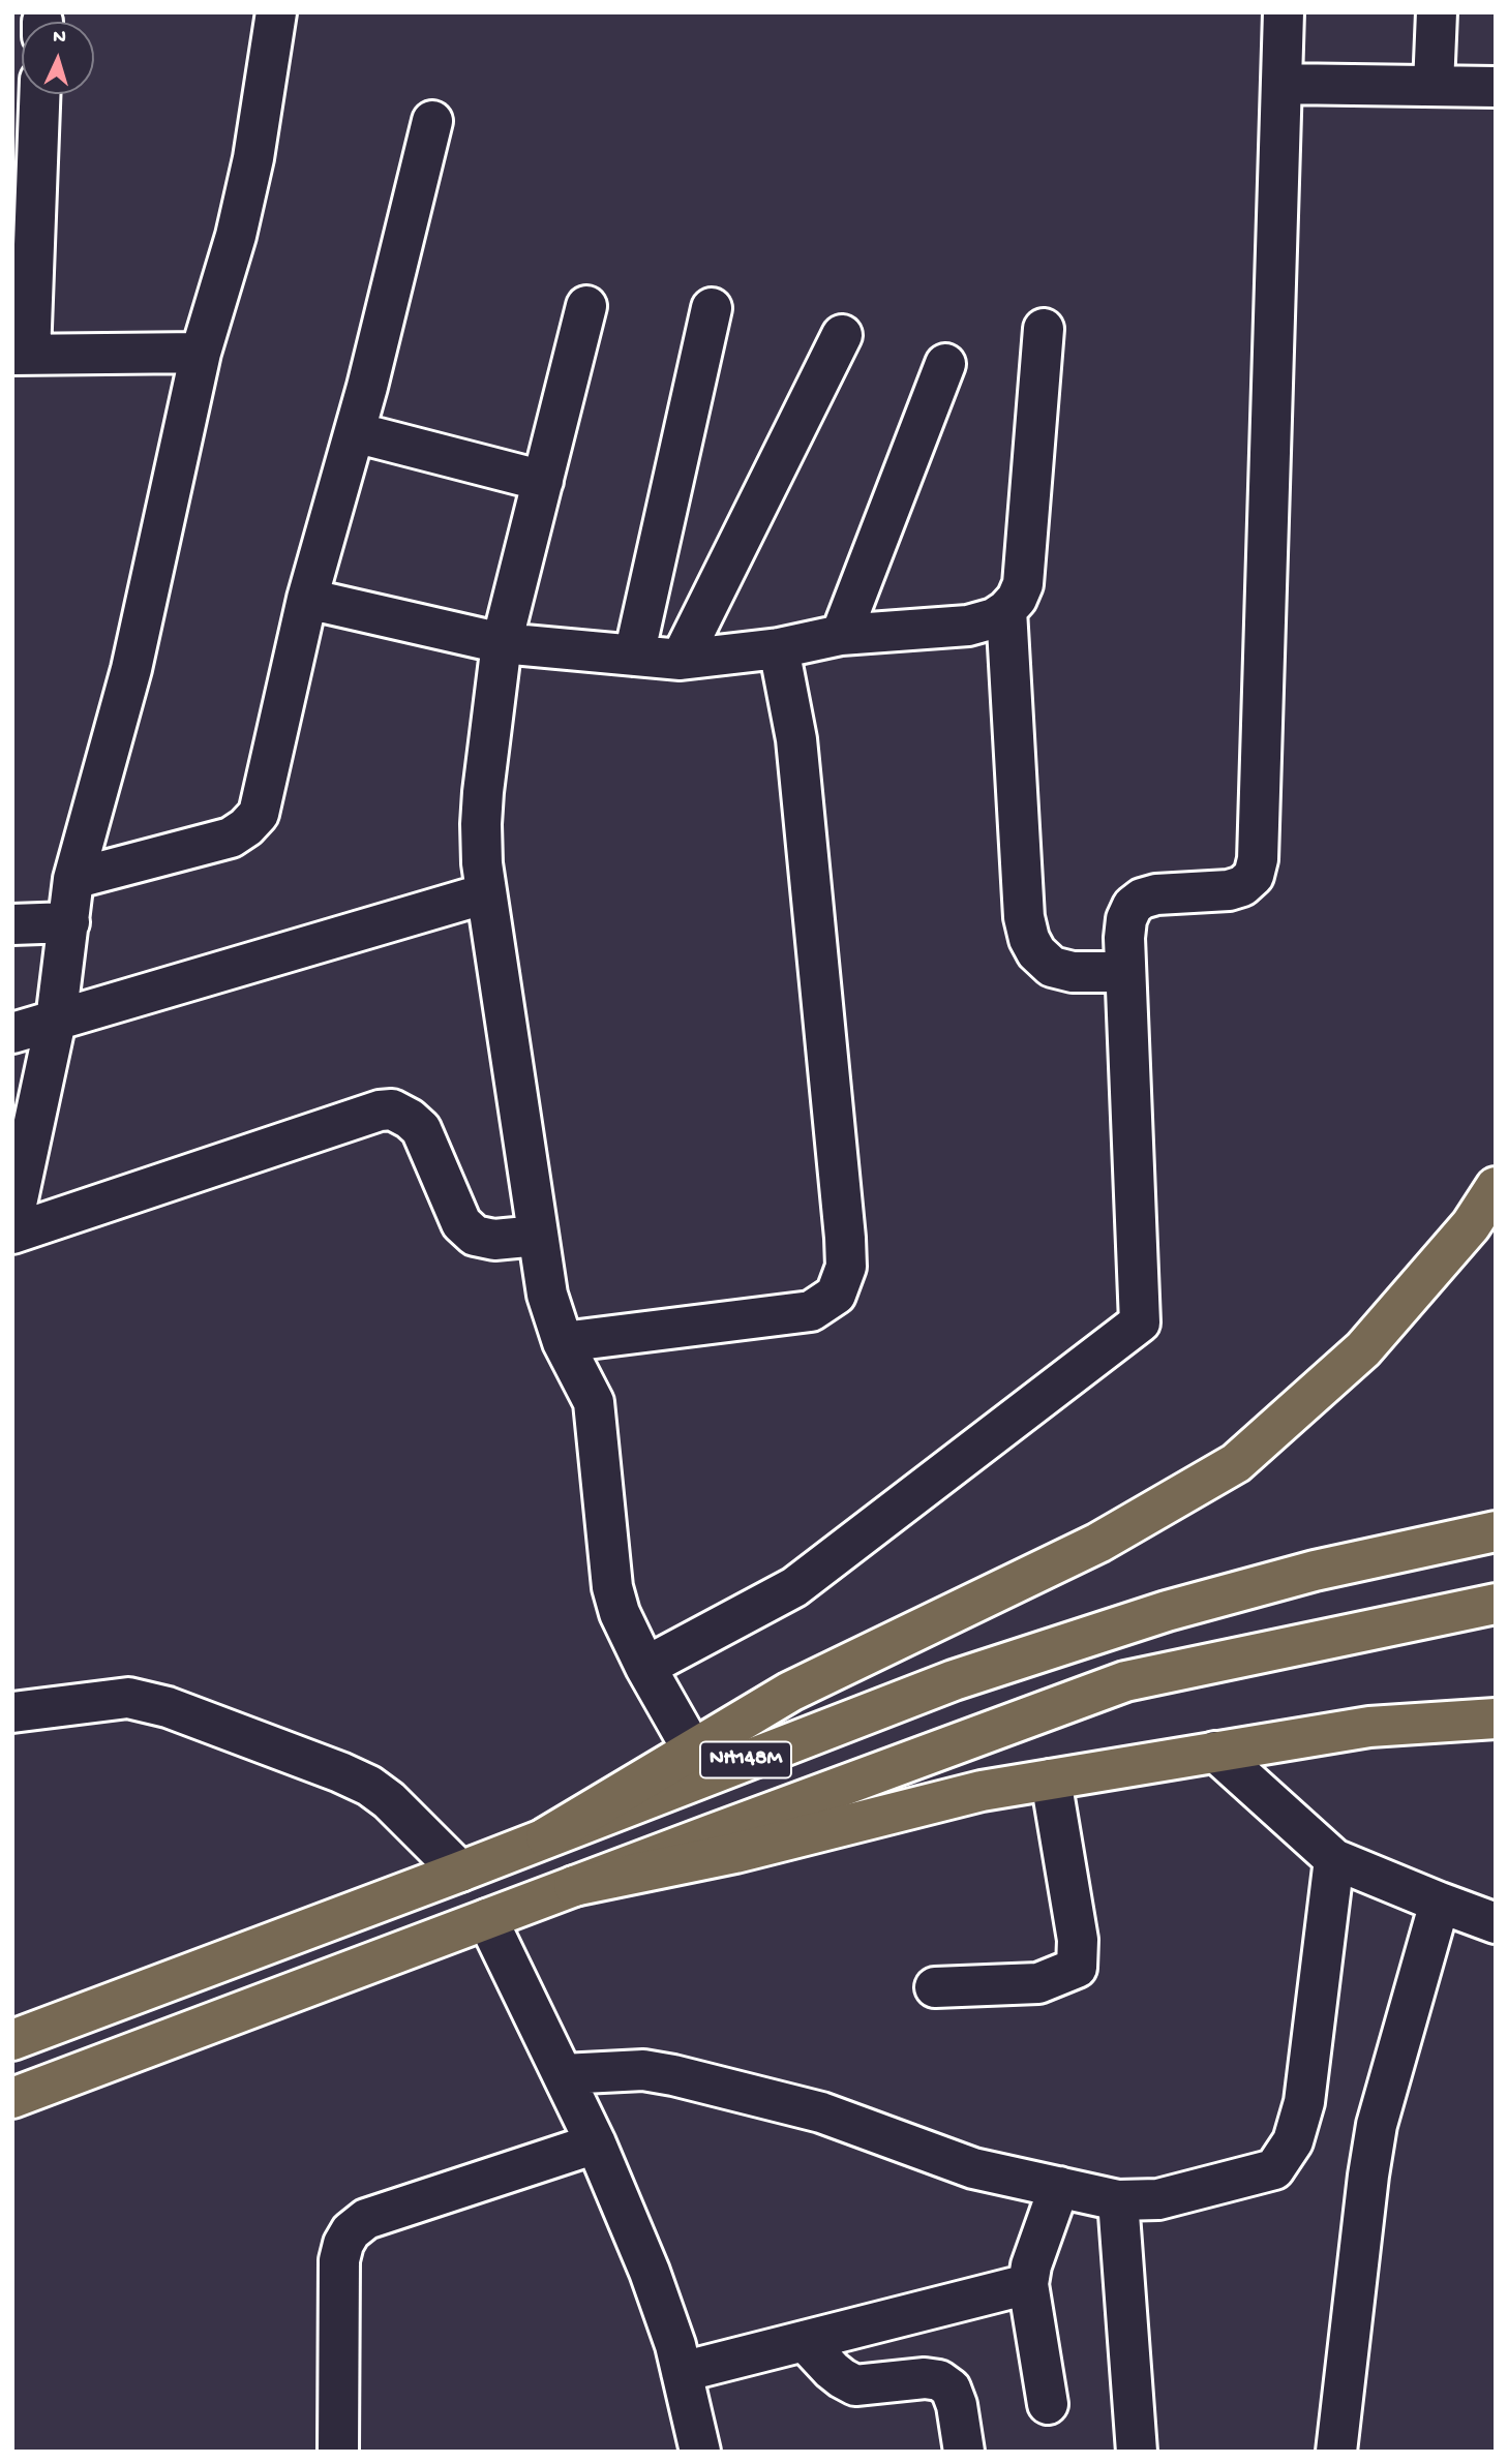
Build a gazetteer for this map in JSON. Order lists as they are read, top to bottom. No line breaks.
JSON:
{"streets":{"highway":["NH148M"]},"north":"top"}
